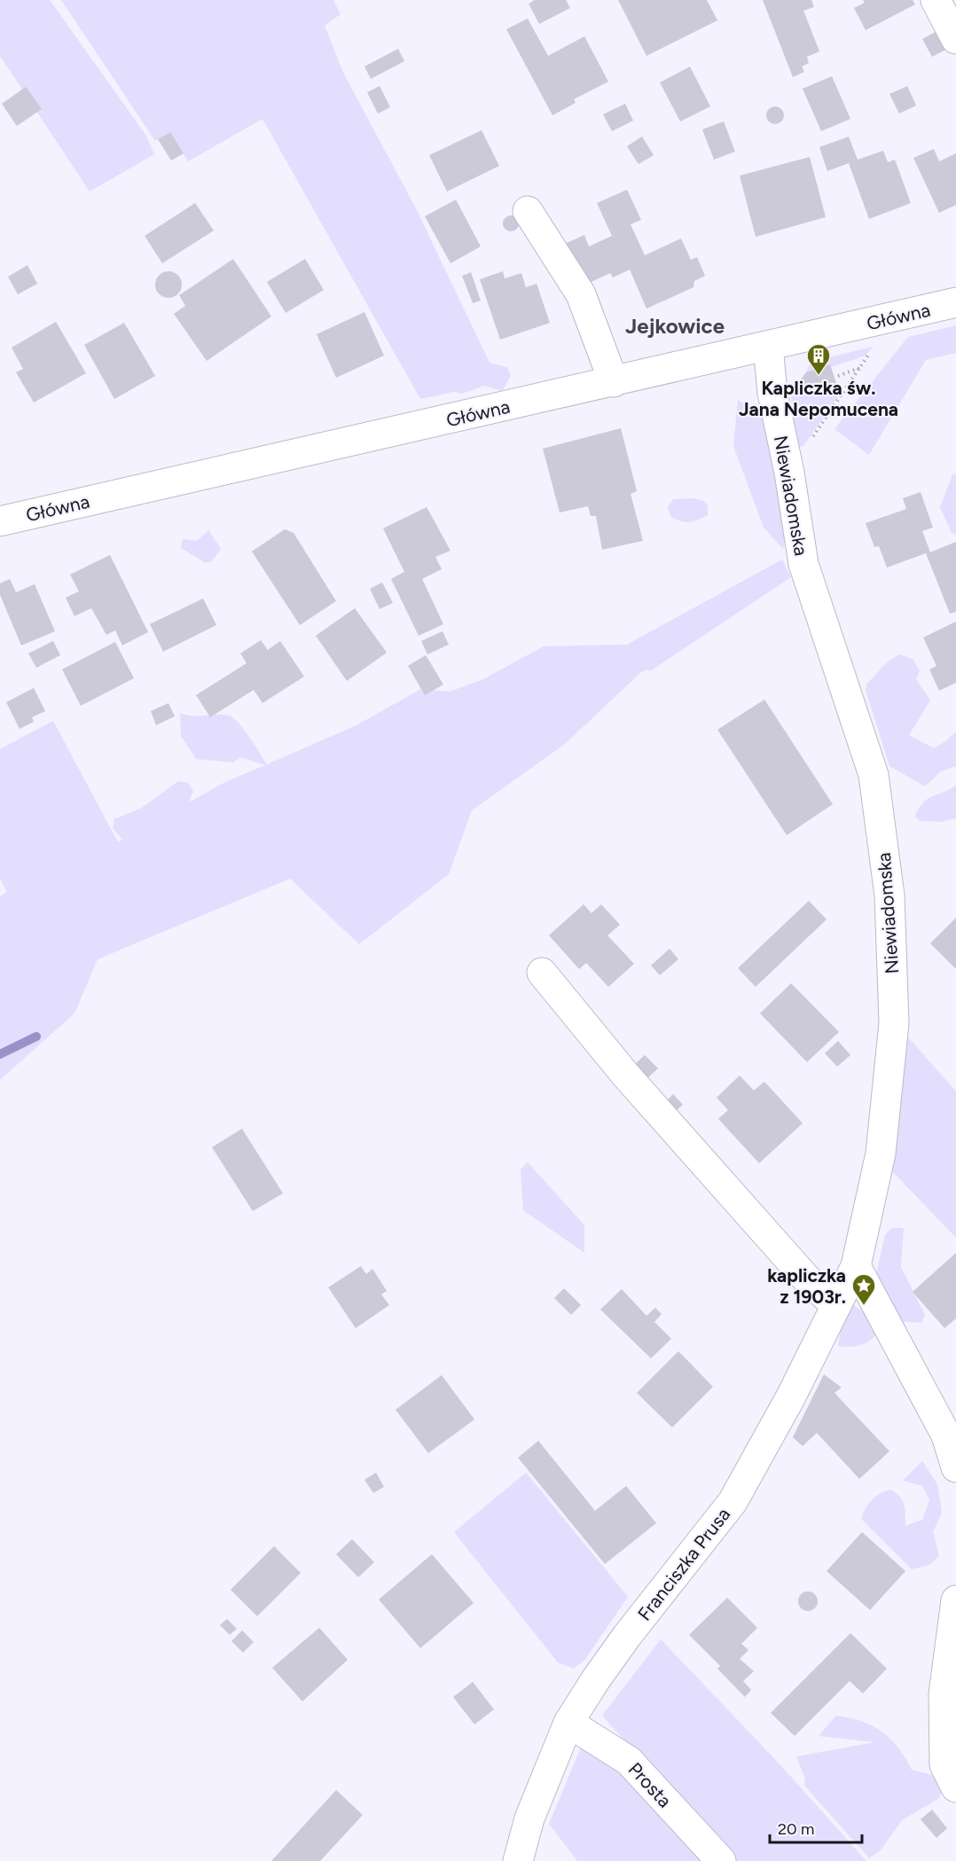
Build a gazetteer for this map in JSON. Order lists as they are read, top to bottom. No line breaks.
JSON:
{"streets":{"street":["Główna","Niewiadomska","Franciszka Prusa","Prosta"]},"crossings":[["Główna","Niewiadomska"],["Niewiadomska","Franciszka Prusa"],["Franciszka Prusa","Prosta"]],"districts":["Jejkowice"],"places":{"building":["Kapliczka św. Jana Nepomucena"],"place":["kapliczka z 1903r."]},"scale_bar":"20 m"}
